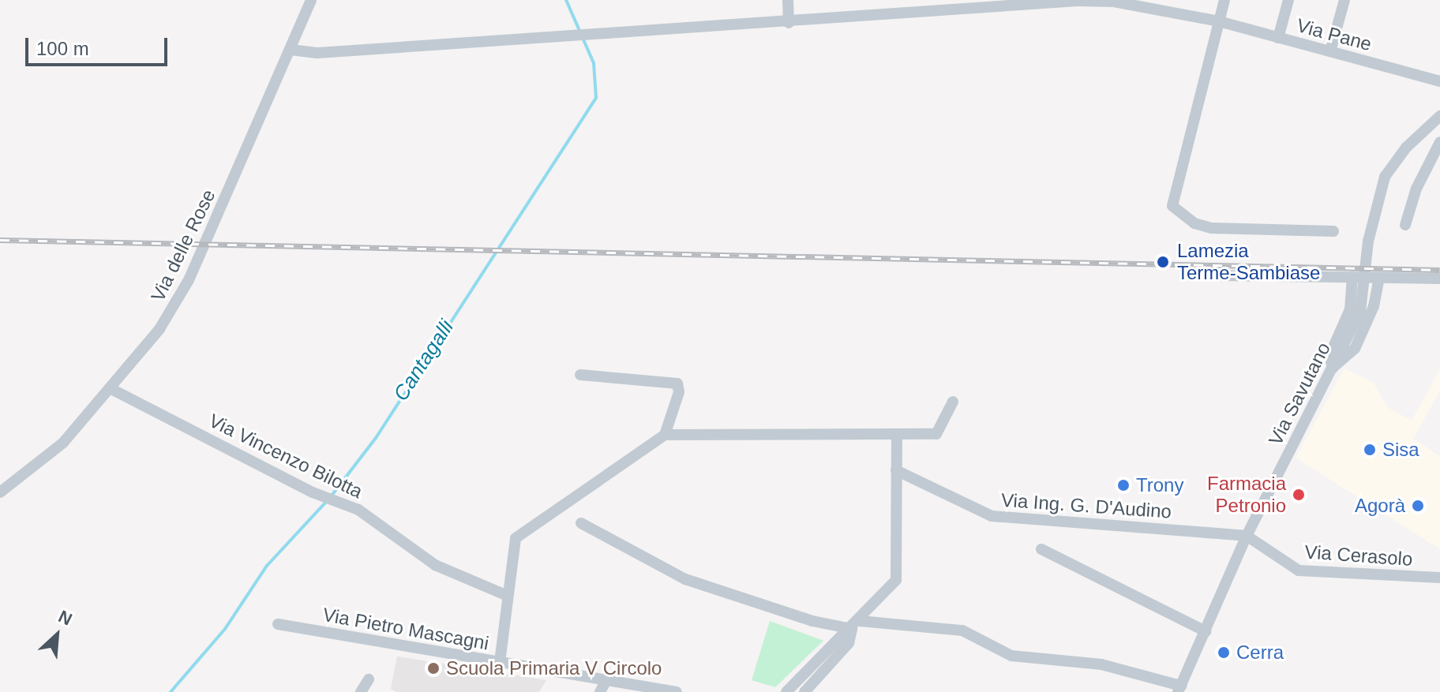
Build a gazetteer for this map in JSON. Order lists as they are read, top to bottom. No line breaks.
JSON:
{"streets":{"street":["Via Pane","Via delle Rose","Via Savutano","Via Vincenzo Bilotta","Via Ing. G. D'Audino","Via Cerasolo","Via Pietro Mascagni"]},"crossings":[["Via Pane","Via delle Rose"],["Via delle Rose","Via Vincenzo Bilotta"],["Via Savutano","Via Ing. G. D'Audino"],["Via Savutano","Via Cerasolo"],["Via Ing. G. D'Audino","Via Cerasolo"]],"water":["Cantagalli"],"places":["Lamezia Terme-Sambiase","Sisa","Trony","Farmacia Petronio","Agorà","Cerra","Scuola Primaria V Circolo"],"scale_bar":"100 m","north":"top right"}
